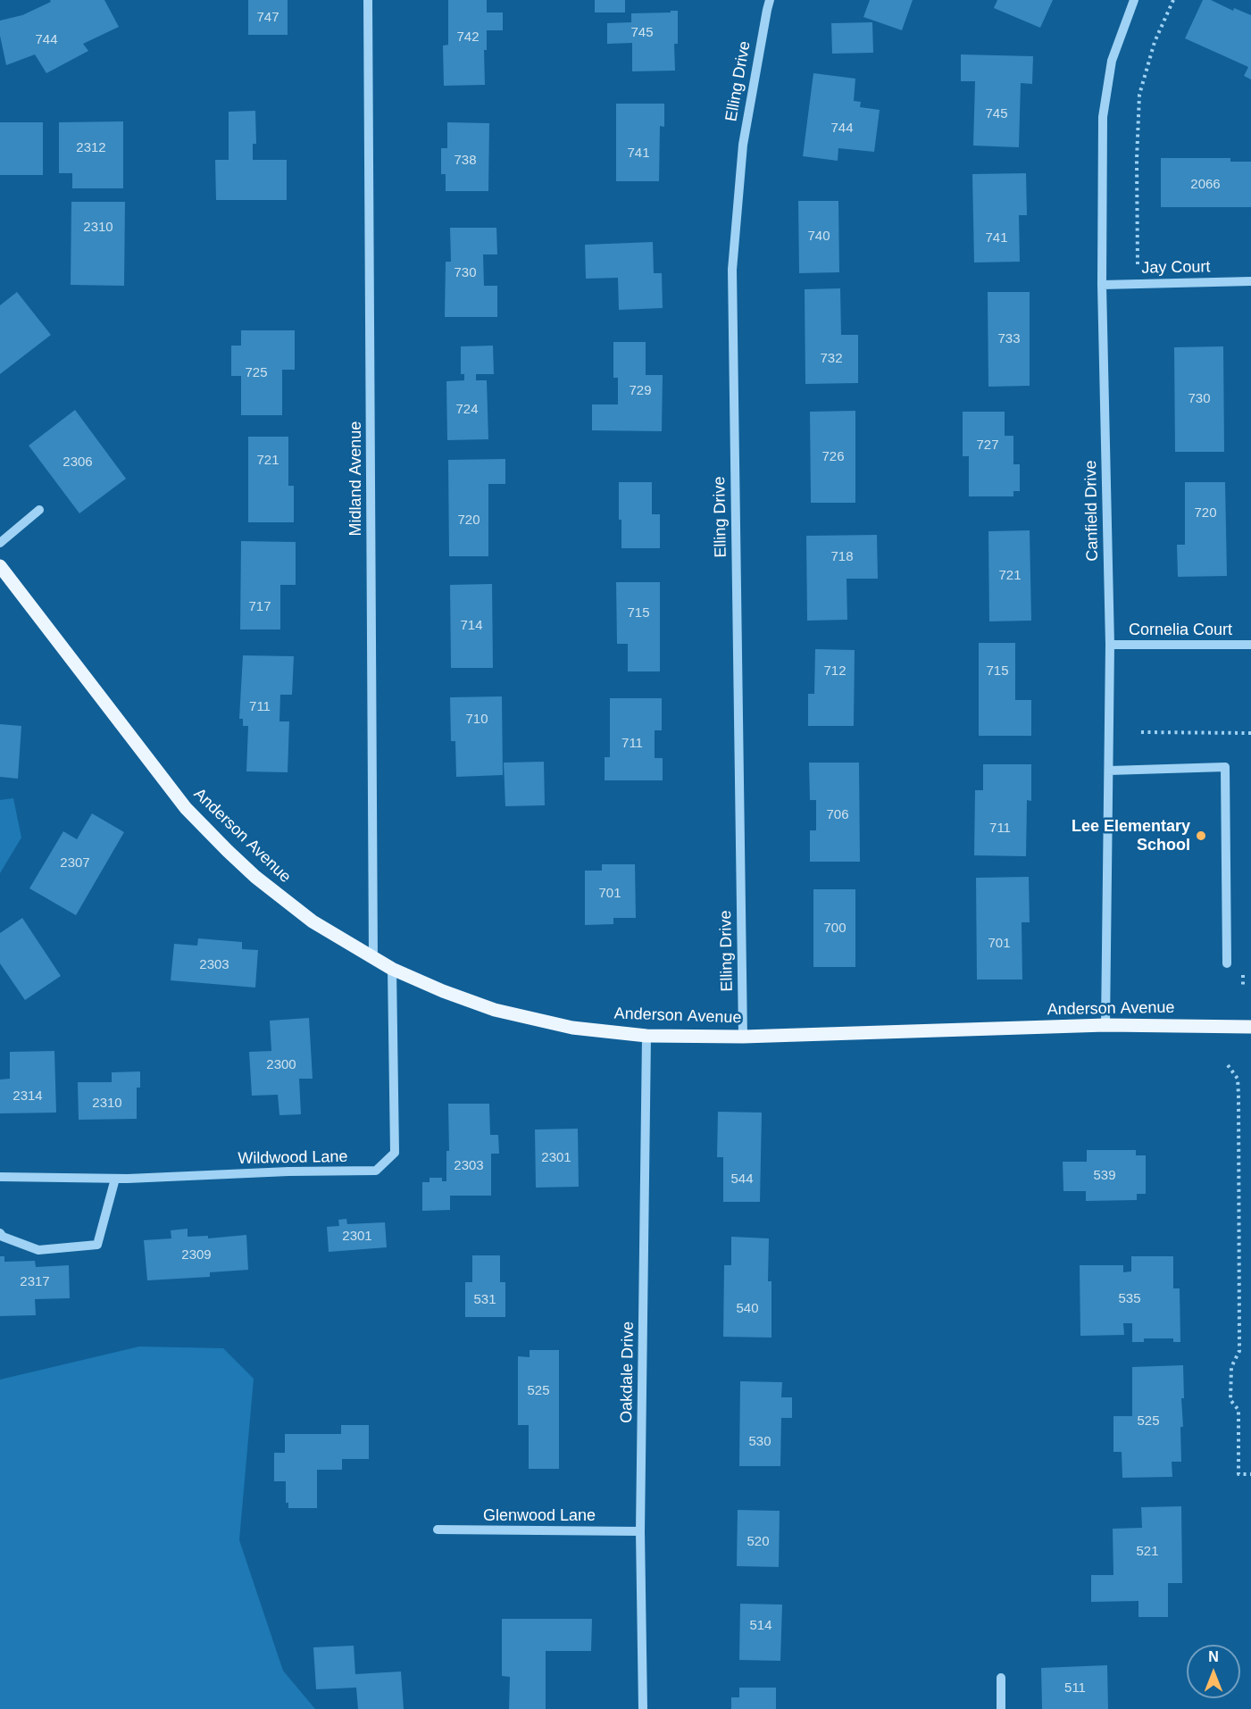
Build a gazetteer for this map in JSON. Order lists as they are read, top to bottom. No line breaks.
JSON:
{"streets":{"main road":["Anderson Avenue"],"street":["Elling Drive","Jay Court","Midland Avenue","Canfield Drive","Cornelia Court","Wildwood Lane","Oakdale Drive","Glenwood Lane"]},"crossings":[["Elling Drive","Anderson Avenue"],["Jay Court","Canfield Drive"],["Midland Avenue","Anderson Avenue"],["Canfield Drive","Cornelia Court"],["Canfield Drive","Anderson Avenue"],["Anderson Avenue","Wildwood Lane"],["Anderson Avenue","Oakdale Drive"],["Oakdale Drive","Glenwood Lane"]],"places":["Lee Elementary School"],"house_numbers":["747","745","742","744","745","744","2312","741","738","2066","2310","740","741","730","733","732","725","729","730","724","727","726","721","2306","720","720","718","721","717","715","714","712","715","711","710","711","706","711","2307","701","700","701","2303","2300","2314","2310","2301","2303","539","544","2301","2309","2317","535","531","540","525","525","530","520","521","514","511"],"north":"top"}
